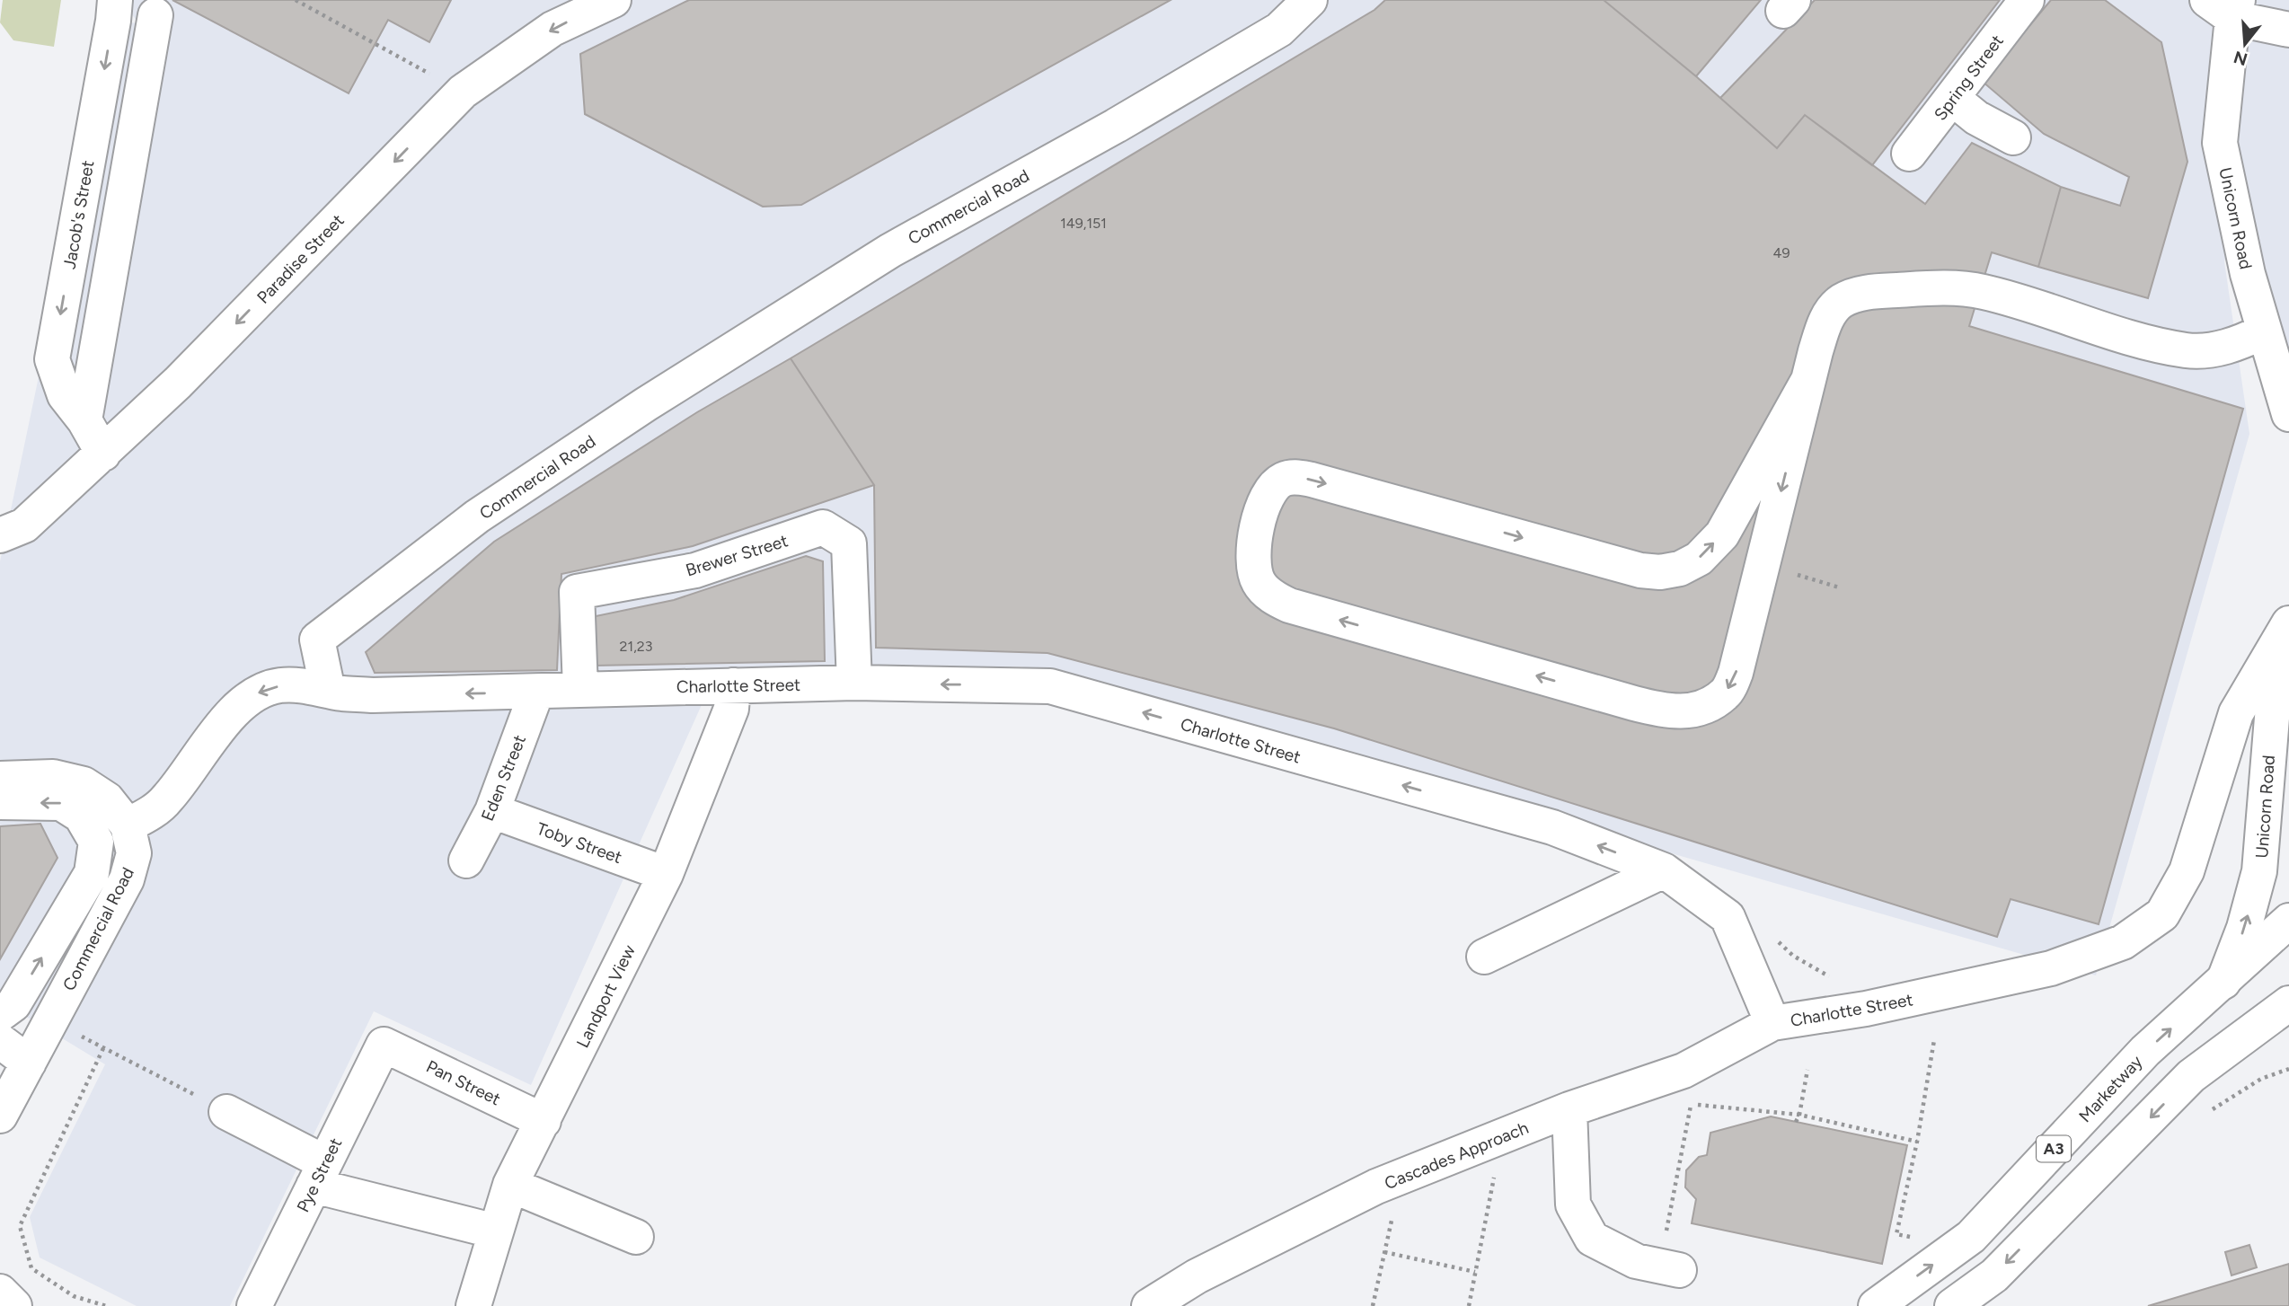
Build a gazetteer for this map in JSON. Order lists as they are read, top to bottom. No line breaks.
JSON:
{"streets":{"street":["Spring Street","Commercial Road","Jacob's Street","Unicorn Road","Paradise Street","Brewer Street","Charlotte Street","Eden Street","Toby Street","Landport View","Pan Street","Marketway","A3","Cascades Approach","Pye Street"]},"crossings":[["Commercial Road","Charlotte Street"],["Jacob's Street","Paradise Street"],["Unicorn Road","Charlotte Street"],["Unicorn Road","Marketway"],["Brewer Street","Charlotte Street"],["Charlotte Street","Eden Street"],["Charlotte Street","Landport View"],["Charlotte Street","Cascades Approach"],["Eden Street","Toby Street"],["Toby Street","Landport View"],["Landport View","Pan Street"],["Pan Street","Pye Street"]],"one_way":["Unicorn Road","Paradise Street","Charlotte Street"],"house_numbers":["149,151","49","21,23"],"north":"bottom"}
